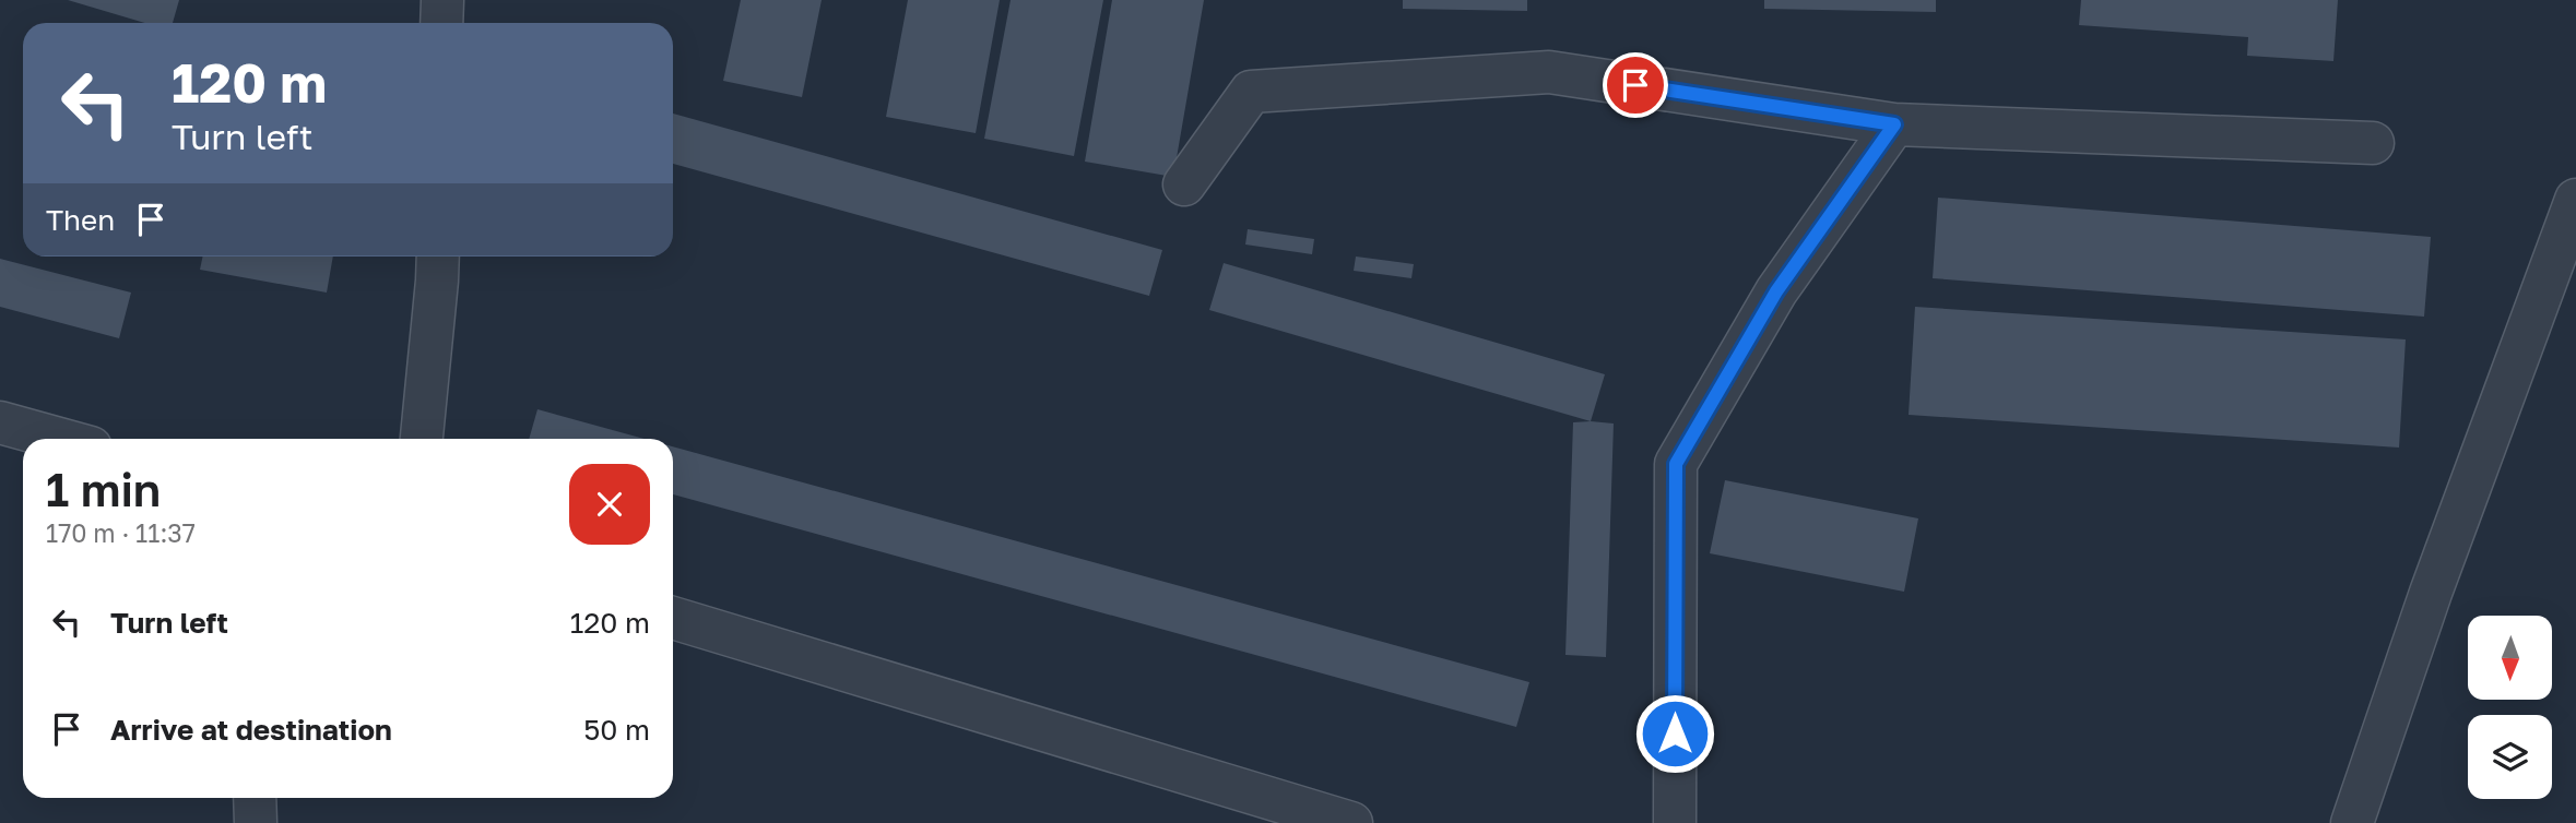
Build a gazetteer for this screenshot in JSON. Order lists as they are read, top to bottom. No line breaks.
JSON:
{"north":"bottom","page":{"turn":["120 m","Turn left"],"then":"Then","heading":["1 min","170 m · 11:37"],"list":[{"name":"Turn left","value":"120 m"},{"name":"Arrive at destination","value":"50 m"}]}}
